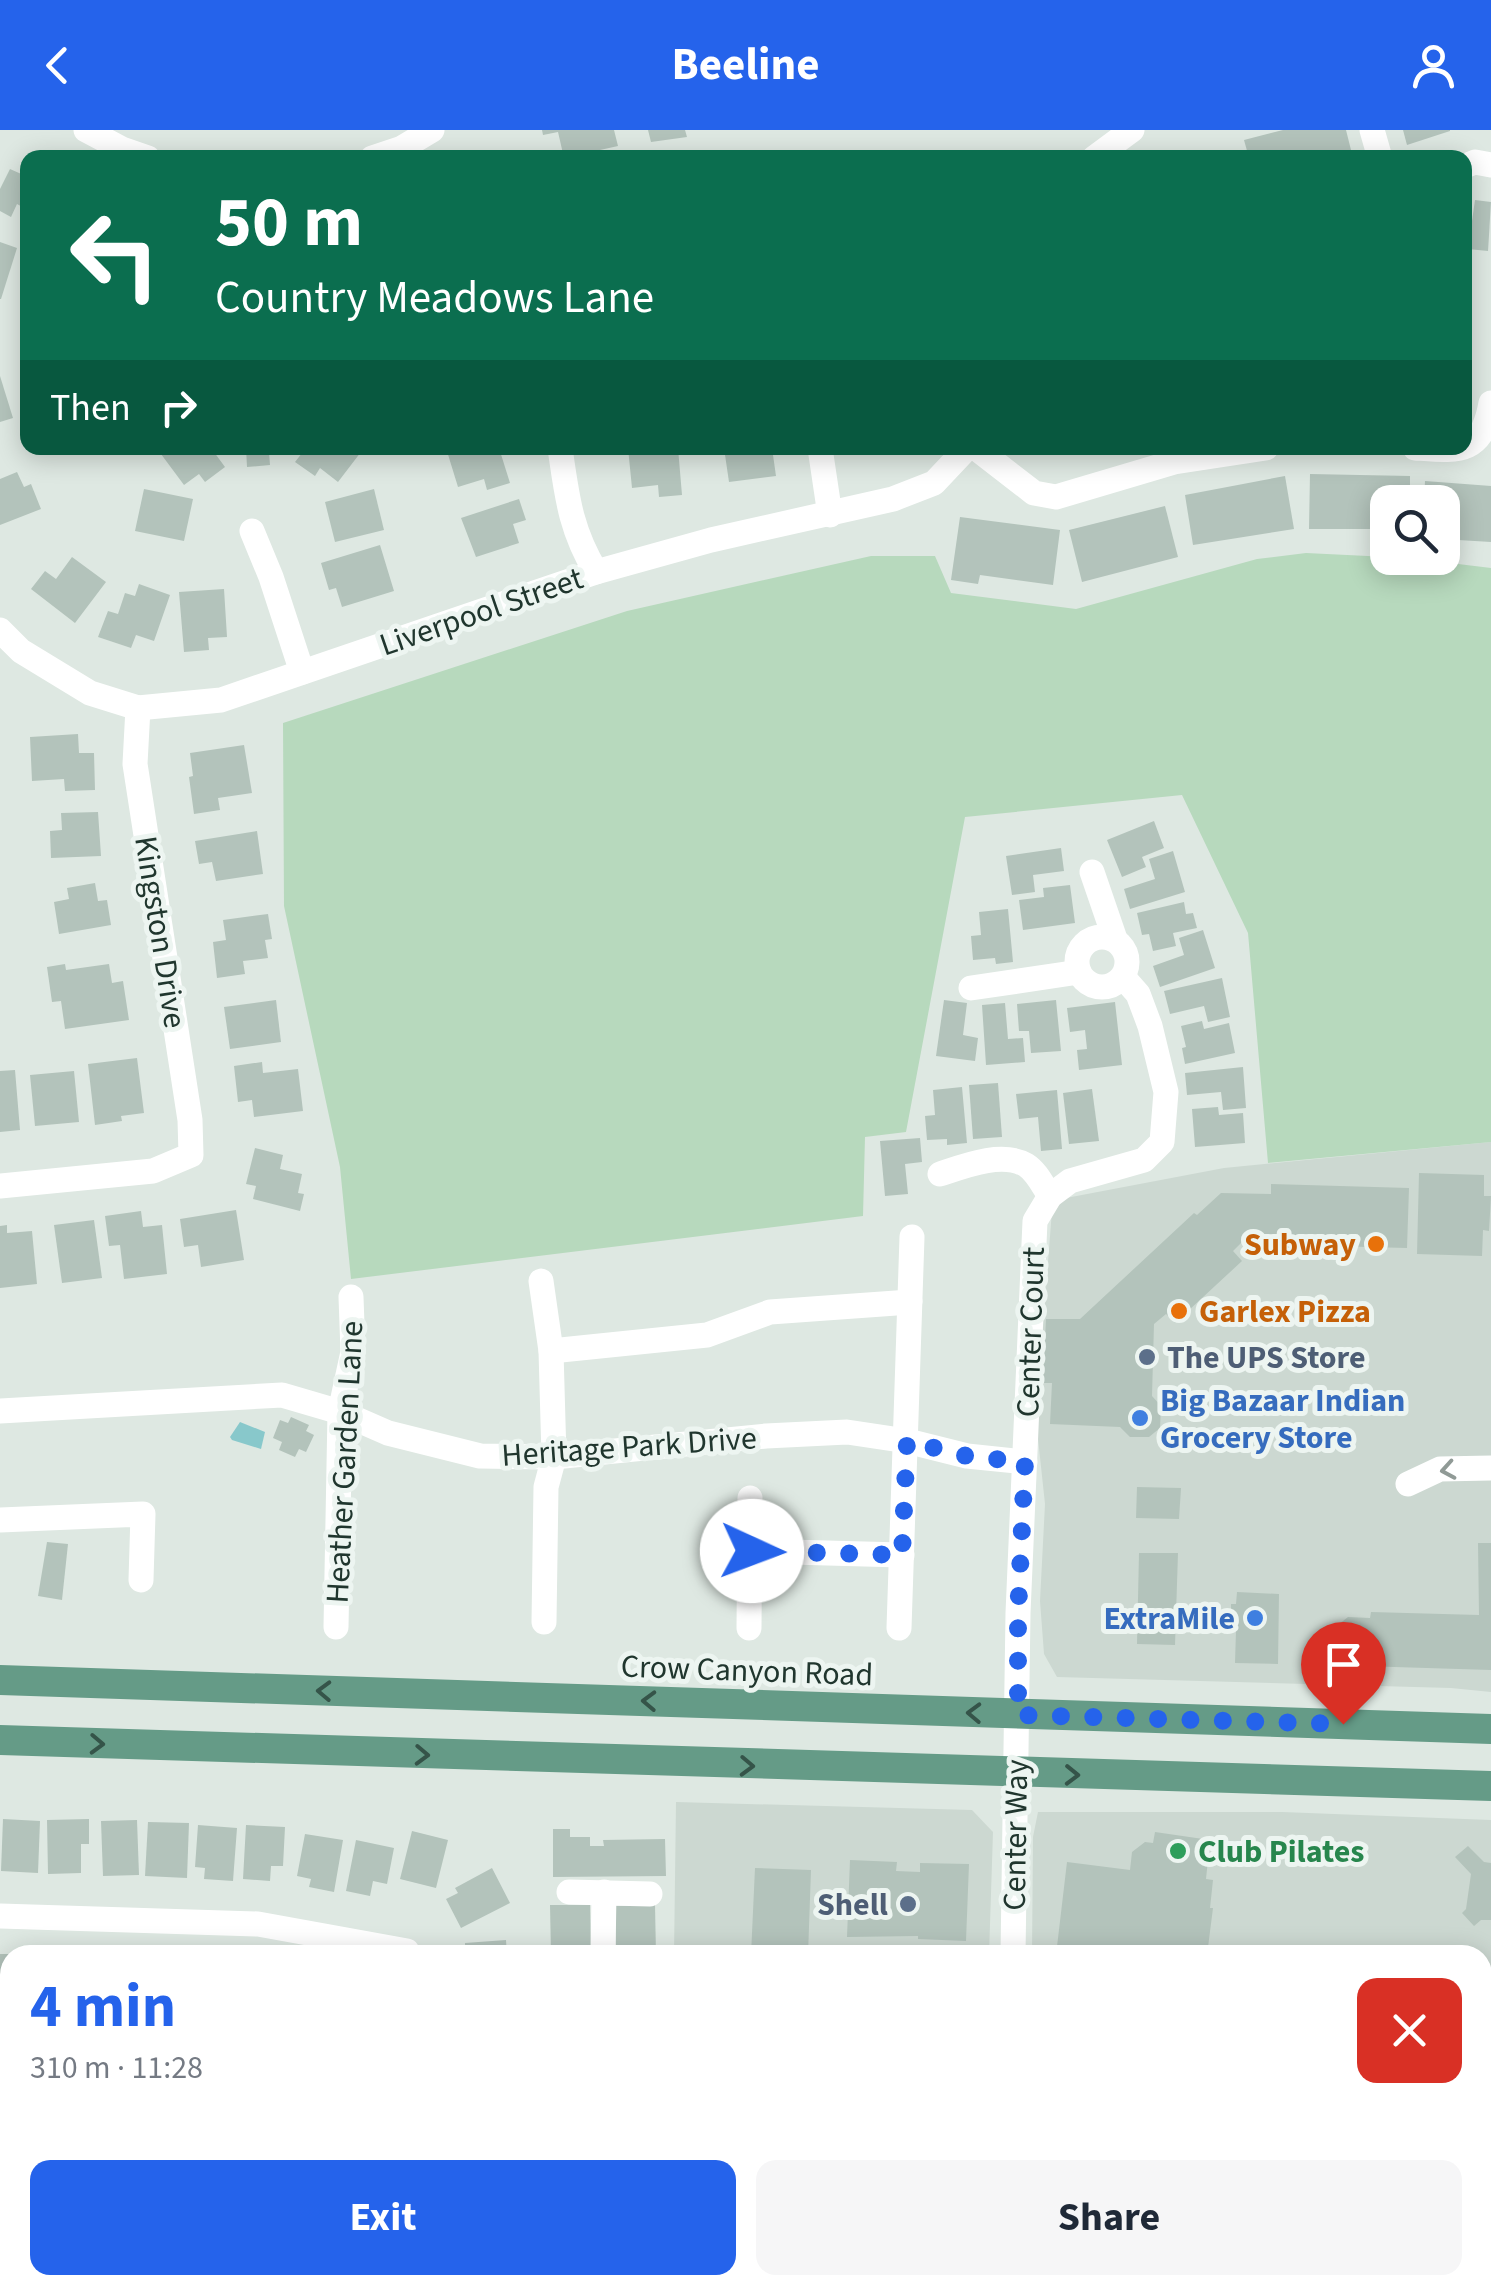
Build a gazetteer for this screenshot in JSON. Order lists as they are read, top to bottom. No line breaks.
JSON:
{"streets":{"main road":["Crow Canyon Road"],"street":["Liverpool Street","Kingston Drive","Center Court","Heritage Park Drive","Heather Garden Lane","Center Way"]},"crossings":[["Liverpool Street","Kingston Drive"],["Center Court","Heritage Park Drive"],["Center Court","Crow Canyon Road"],["Center Court","Center Way"],["Heritage Park Drive","Heather Garden Lane"],["Crow Canyon Road","Center Way"]],"places":["Subway","Garlex Pizza","The UPS Store","Big Bazaar Indian Grocery Store","ExtraMile","Club Pilates","Shell"],"page":{"header":"Beeline","turn":["50 m","Country Meadows Lane"],"then":"Then","heading":["4 min","310 m · 11:28"],"buttons":["Exit","Share"]}}
